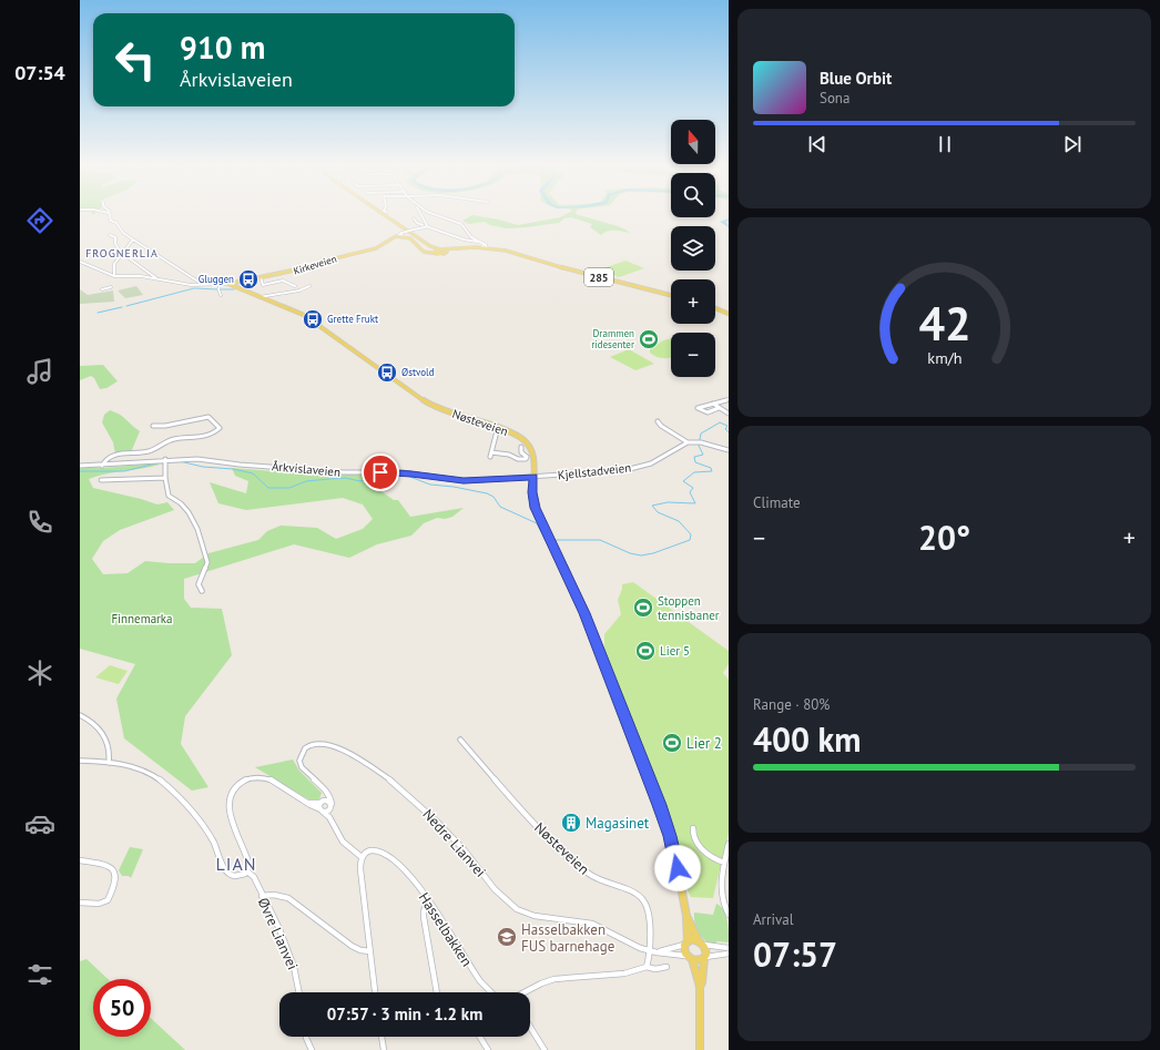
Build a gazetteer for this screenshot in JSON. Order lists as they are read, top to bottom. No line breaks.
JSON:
{"streets":{"main road":["Kirkeveien","285","Nøsteveien"],"street":["Årkvislaveien","Kjellstadveien","Nedre Lianvei","Hasselbakken","Øvre Lianvei"]},"crossings":[["Kirkeveien","Nøsteveien"],["Nøsteveien","Årkvislaveien"],["Nøsteveien","Kjellstadveien"],["Nøsteveien","Nedre Lianvei"],["Årkvislaveien","Kjellstadveien"]],"districts":["FROGNERLIA","LIAN"],"parks":["Finnemarka"],"places":{"bus stop":["Gluggen","Grette Frukt","Østvold"],"sports":["Drammen ridesenter","Stoppen tennisbaner","Lier 5","Lier 2"],"building":["Magasinet"],"school or university":["Hasselbakken FUS barnehage"]},"north":"top","page":{"tabs":"07:54","turn":["910 m","Årkvislaveien"],"song":["Blue Orbit","Sona"],"map_buttons":["+","−"],"tile":["Climate",["Range · 80%","400 km"],["Arrival","07:57"]],"heat":["−","20°","+"],"limit":"50","trip":"07:57 · 3 min · 1.2 km","gauge":["42","km/h"]}}
